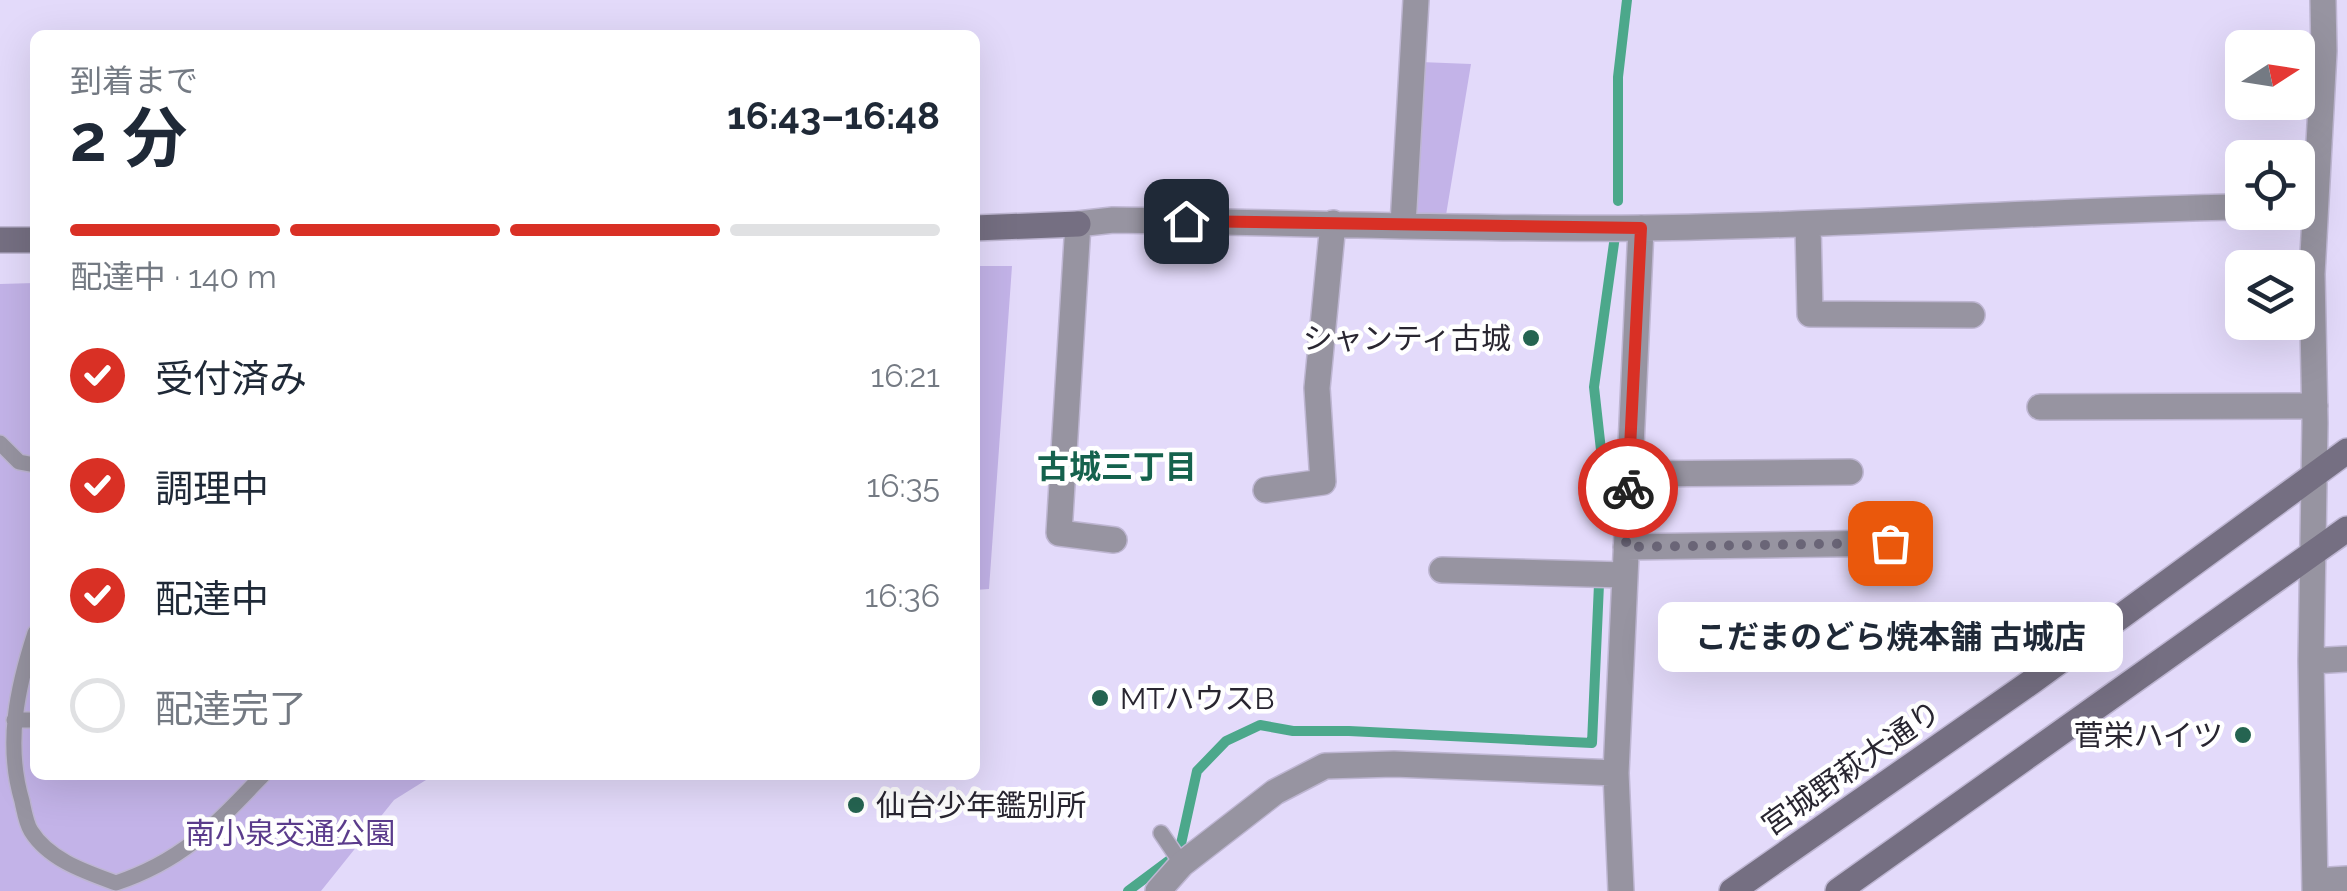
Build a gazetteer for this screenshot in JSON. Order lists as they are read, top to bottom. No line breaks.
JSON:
{"streets":{"street":["宮城野萩大通り"]},"districts":["古城三丁目"],"parks":["南小泉交通公園"],"places":["シャンティ古城","こだまのどら焼本舗 古城店","MTハウスB","菅栄ハイツ","仙台少年鑑別所"],"north":"right","page":{"heading":["2 分","到着まで","16:43–16:48"],"bar":"配達中 · 140 m","list":[["受付済み","16:21"],["調理中","16:35"],["配達中","16:36"],"配達完了"],"bubble":"こだまのどら焼本舗 古城店"}}
